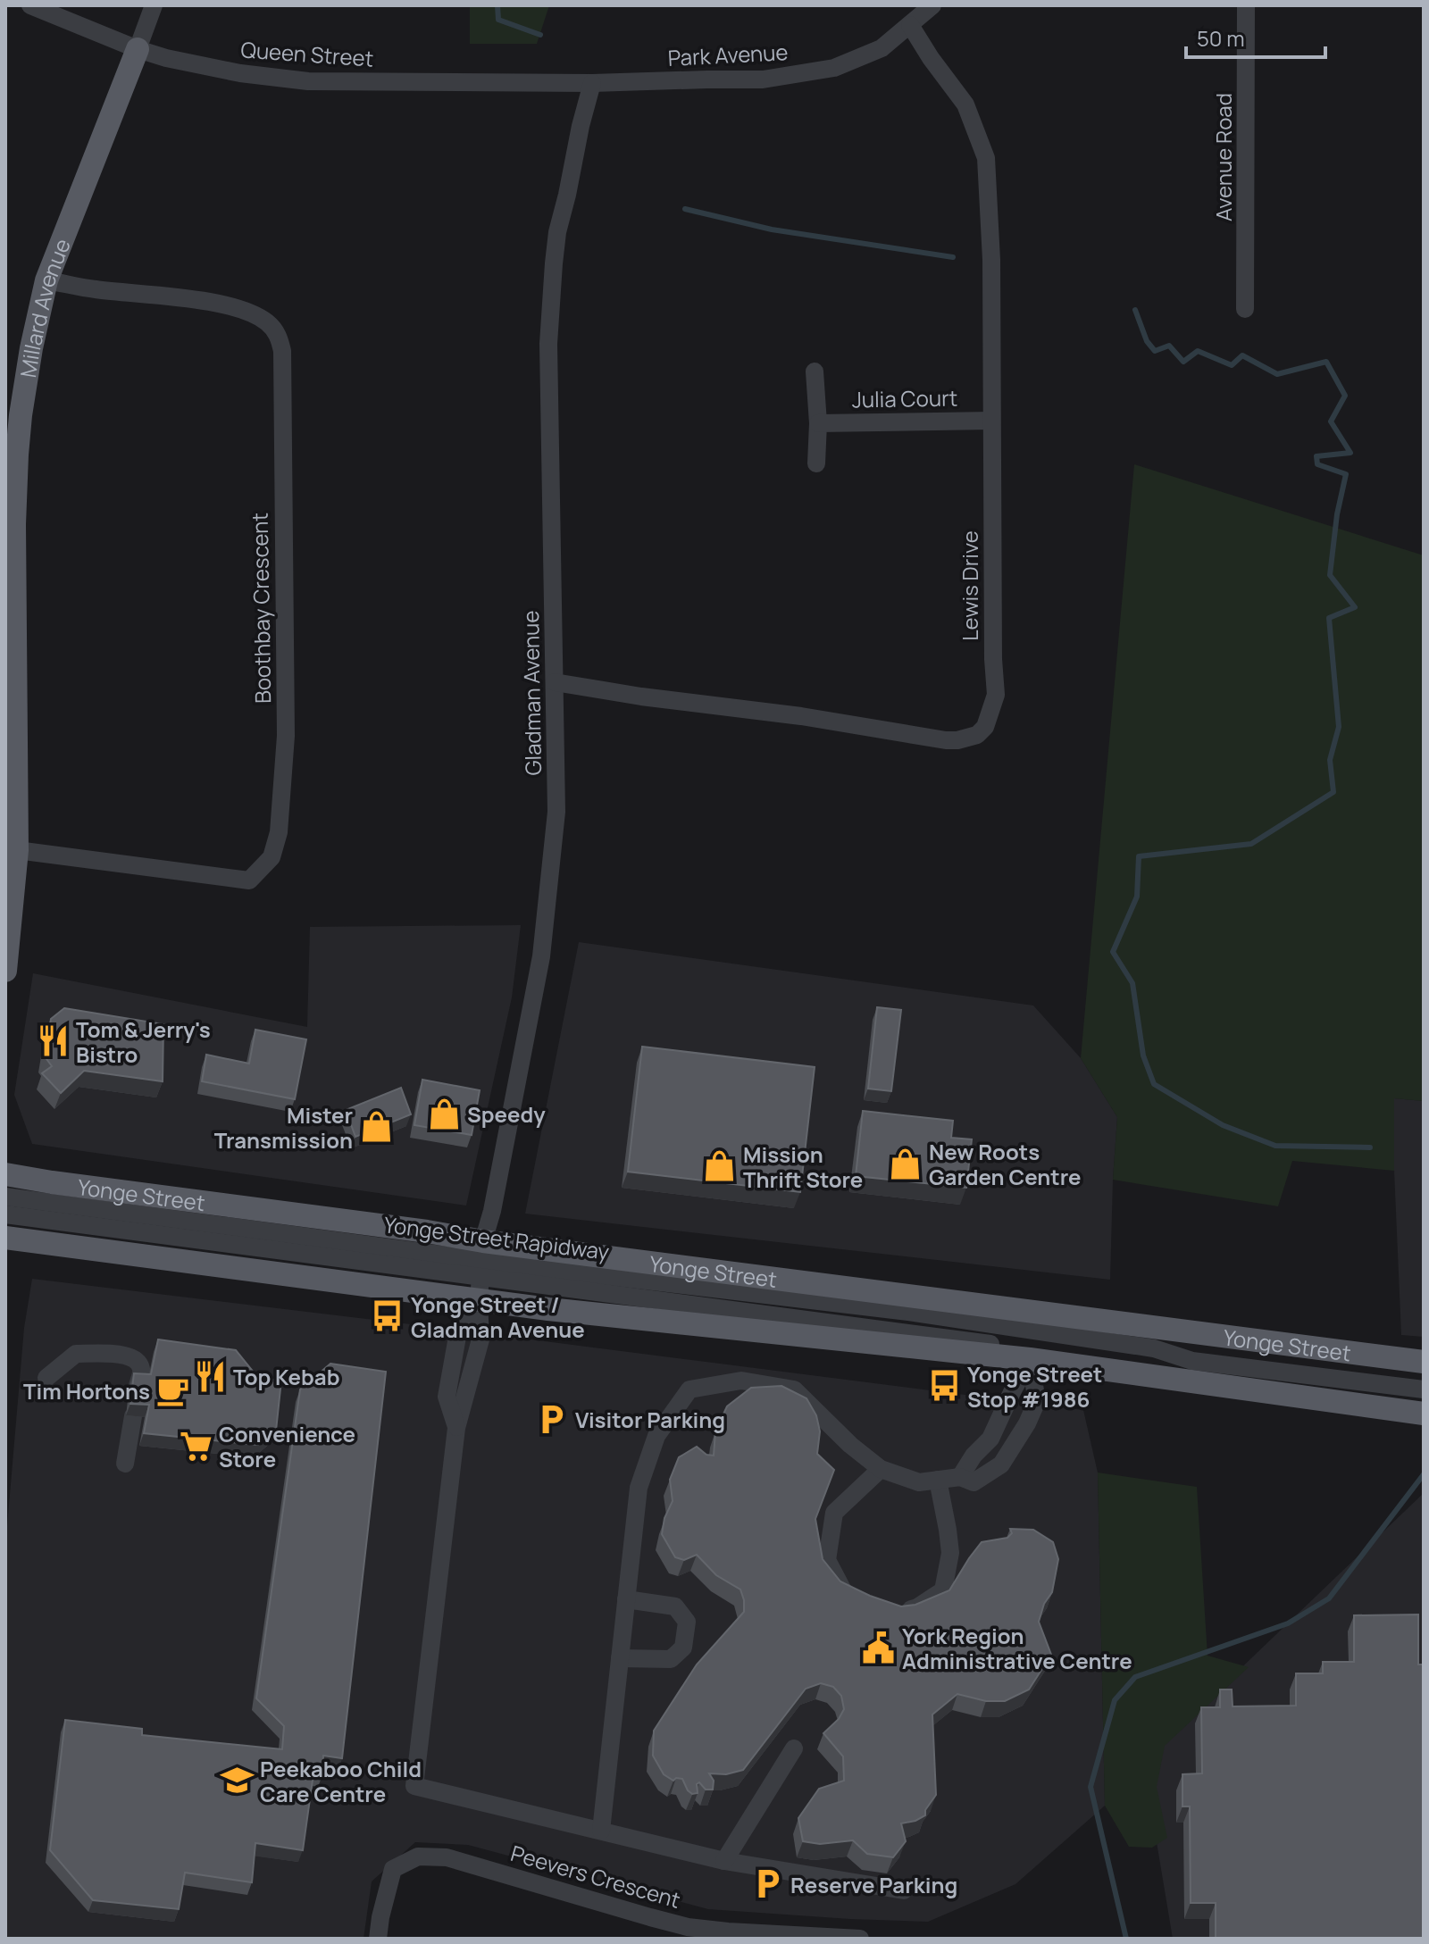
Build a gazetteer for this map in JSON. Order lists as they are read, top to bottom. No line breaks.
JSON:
{"streets":{"main road":["Millard Avenue","Yonge Street"],"street":["Queen Street","Park Avenue","Avenue Road","Julia Court","Lewis Drive","Boothbay Crescent","Gladman Avenue","Yonge Street Rapidway","Peevers Crescent"]},"crossings":[["Queen Street","Park Avenue"],["Queen Street","Millard Avenue"],["Queen Street","Gladman Avenue"],["Park Avenue","Lewis Drive"],["Park Avenue","Gladman Avenue"],["Millard Avenue","Boothbay Crescent"],["Julia Court","Lewis Drive"],["Lewis Drive","Gladman Avenue"],["Gladman Avenue","Yonge Street"],["Gladman Avenue","Yonge Street Rapidway"],["Yonge Street","Yonge Street Rapidway"]],"places":{"restaurant":["Tom & Jerry's Bistro","Top Kebab"],"shop":["Speedy","Mister Transmission","New Roots Garden Centre","Mission Thrift Store"],"bus stop":["Yonge Street / Gladman Avenue","Yonge Street Stop #1986"],"cafe":["Tim Hortons"],"parking":["Visitor Parking","Reserve Parking"],"supermarket":["Convenience Store"],"public building":["York Region Administrative Centre"],"school or university":["Peekaboo Child Care Centre"]},"scale_bar":"50 m"}
